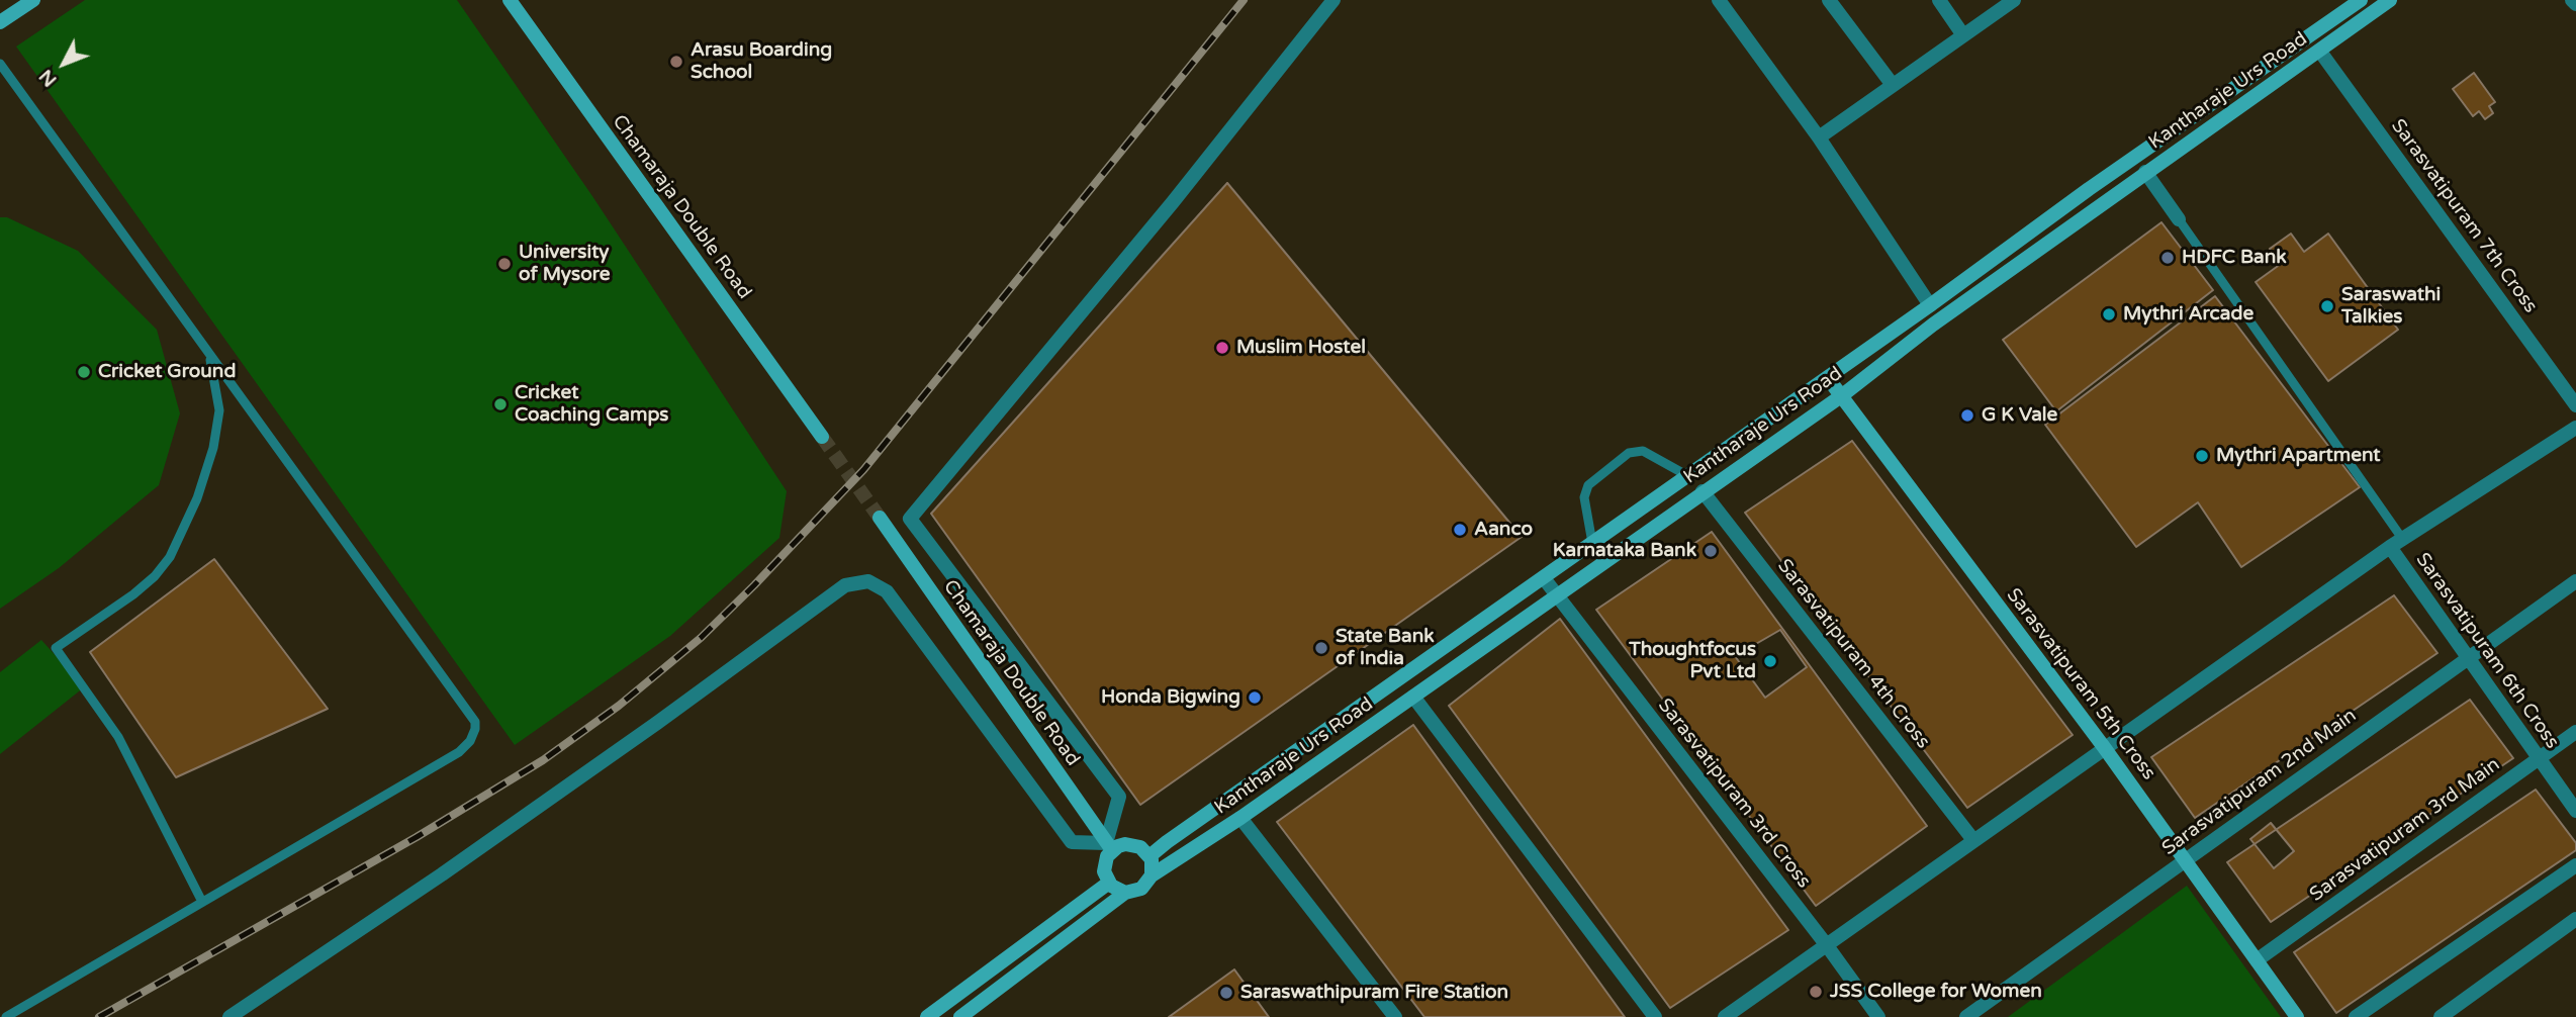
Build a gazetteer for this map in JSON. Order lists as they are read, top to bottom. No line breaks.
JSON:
{"streets":{"street":["Kantharaje Urs Road","Chamaraja Double Road","Sarasvatipuram 7th Cross","Sarasvatipuram 6th Cross","Sarasvatipuram 4th Cross","Sarasvatipuram 5th Cross","Sarasvatipuram 2nd Main","Sarasvatipuram 3rd Cross","Sarasvatipuram 3rd Main"]},"crossings":[["Kantharaje Urs Road","Chamaraja Double Road"],["Kantharaje Urs Road","Sarasvatipuram 7th Cross"],["Kantharaje Urs Road","Sarasvatipuram 4th Cross"],["Kantharaje Urs Road","Sarasvatipuram 5th Cross"],["Kantharaje Urs Road","Sarasvatipuram 3rd Cross"],["Sarasvatipuram 6th Cross","Sarasvatipuram 2nd Main"],["Sarasvatipuram 6th Cross","Sarasvatipuram 3rd Main"],["Sarasvatipuram 5th Cross","Sarasvatipuram 2nd Main"],["Sarasvatipuram 5th Cross","Sarasvatipuram 3rd Main"]],"places":["Arasu Boarding School","HDFC Bank","University of Mysore","Saraswathi Talkies","Mythri Arcade","Muslim Hostel","Cricket Ground","Cricket Coaching Camps","G K Vale","Mythri Apartment","Aanco","Karnataka Bank","State Bank of India","Thoughtfocus Pvt Ltd","Honda Bigwing","JSS College for Women","Saraswathipuram Fire Station"],"north":"bottom left"}
